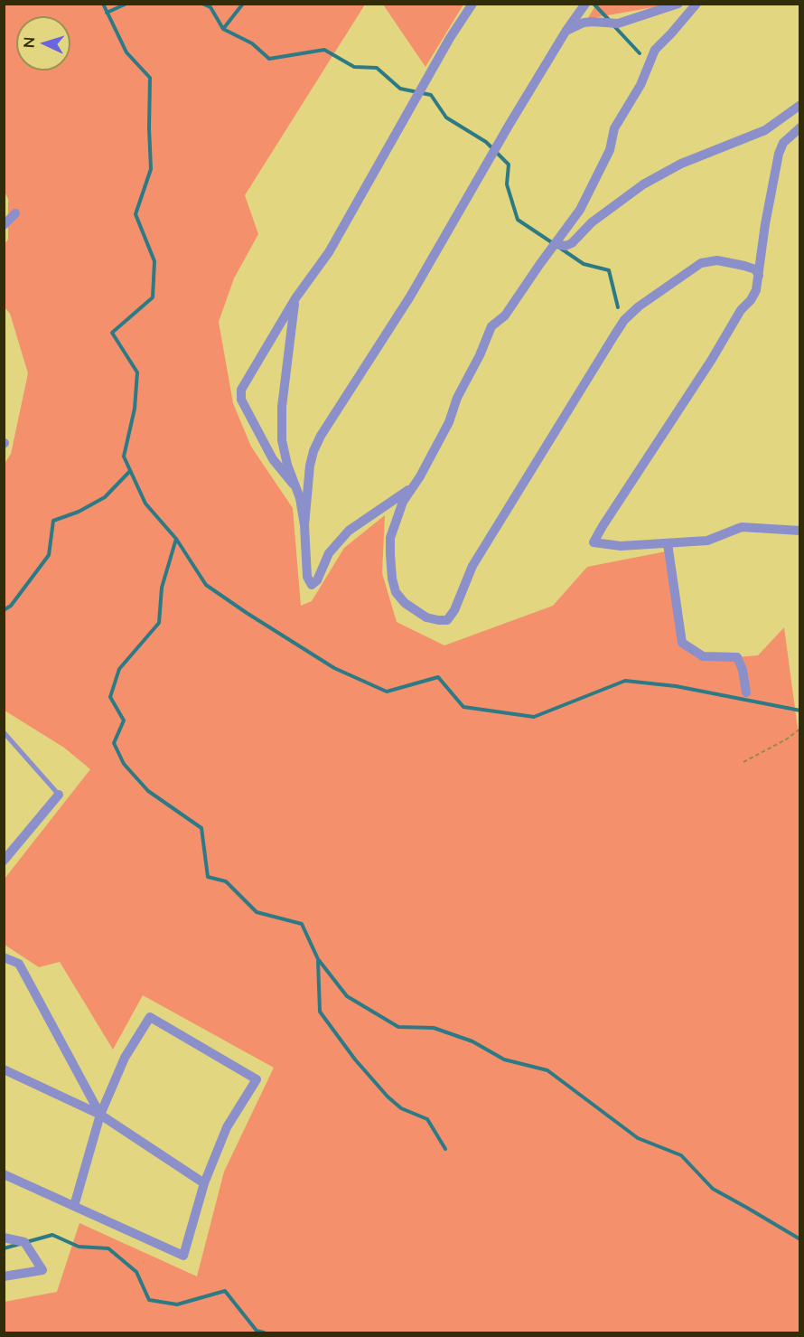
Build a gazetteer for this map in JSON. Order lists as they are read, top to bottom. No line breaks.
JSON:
{"north":"left"}
